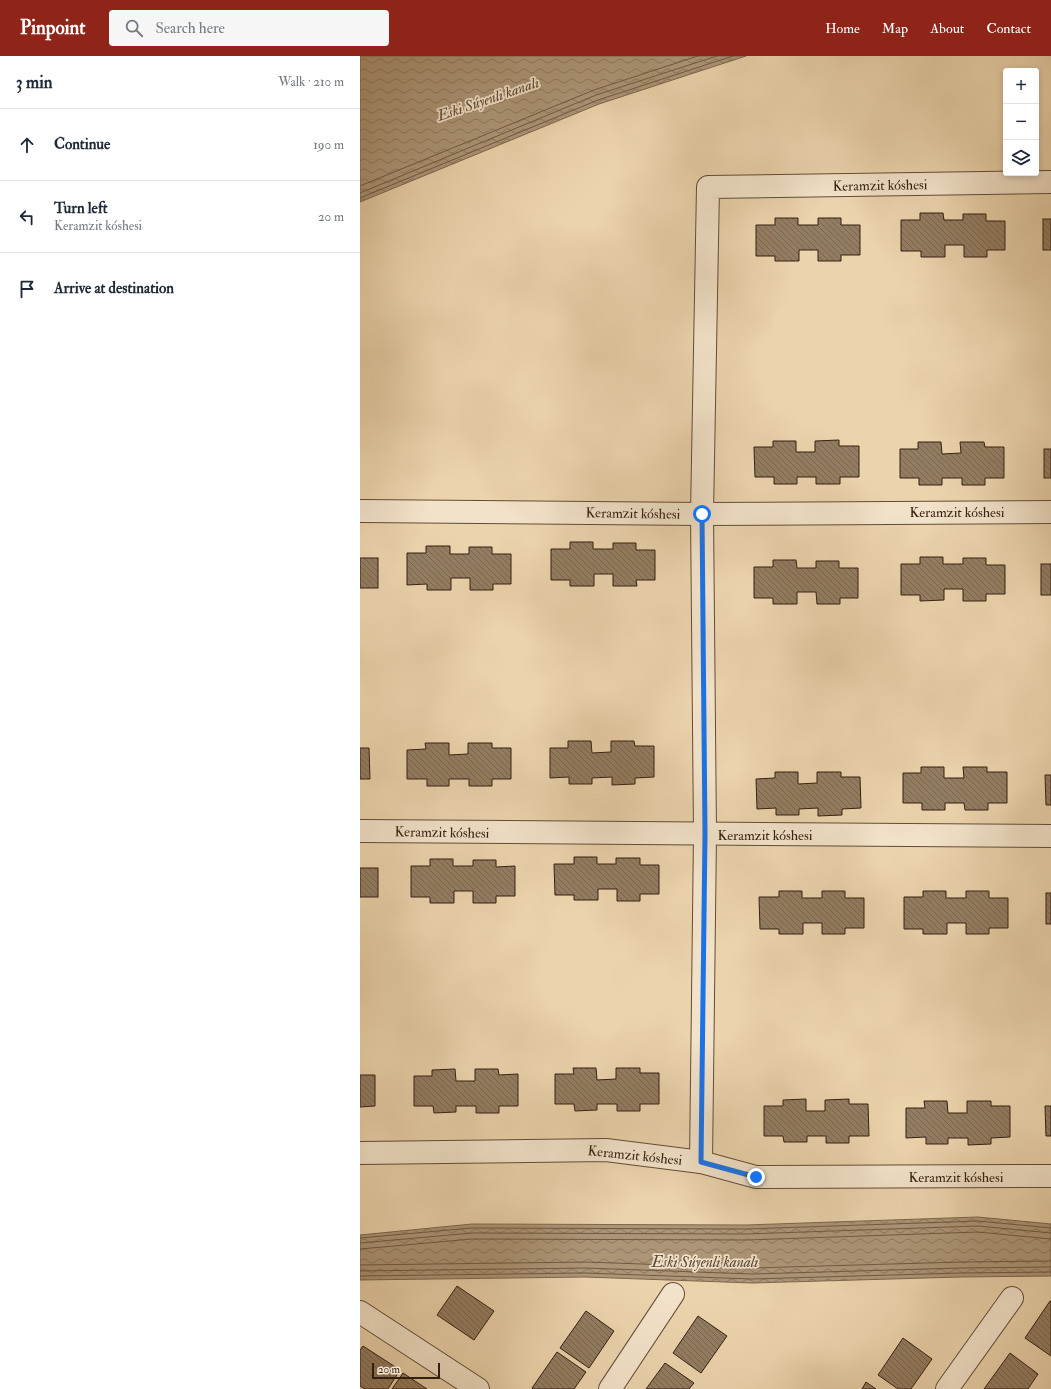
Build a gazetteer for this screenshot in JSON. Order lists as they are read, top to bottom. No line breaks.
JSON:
{"streets":{"street":["Keramzit kóshesi"]},"water":["Eski Súyenli kanalı"],"scale_bar":"20 m","page":{"header":"Pinpoint","search":"Search here","nav":["Home","Map","About","Contact"],"heading":["3 min","Walk · 210 m"],"map_buttons":["+","−"],"list":[["Continue","190 m"],["Turn left","Keramzit kóshesi","20 m"],"Arrive at destination"],"scale":"20 m"}}
